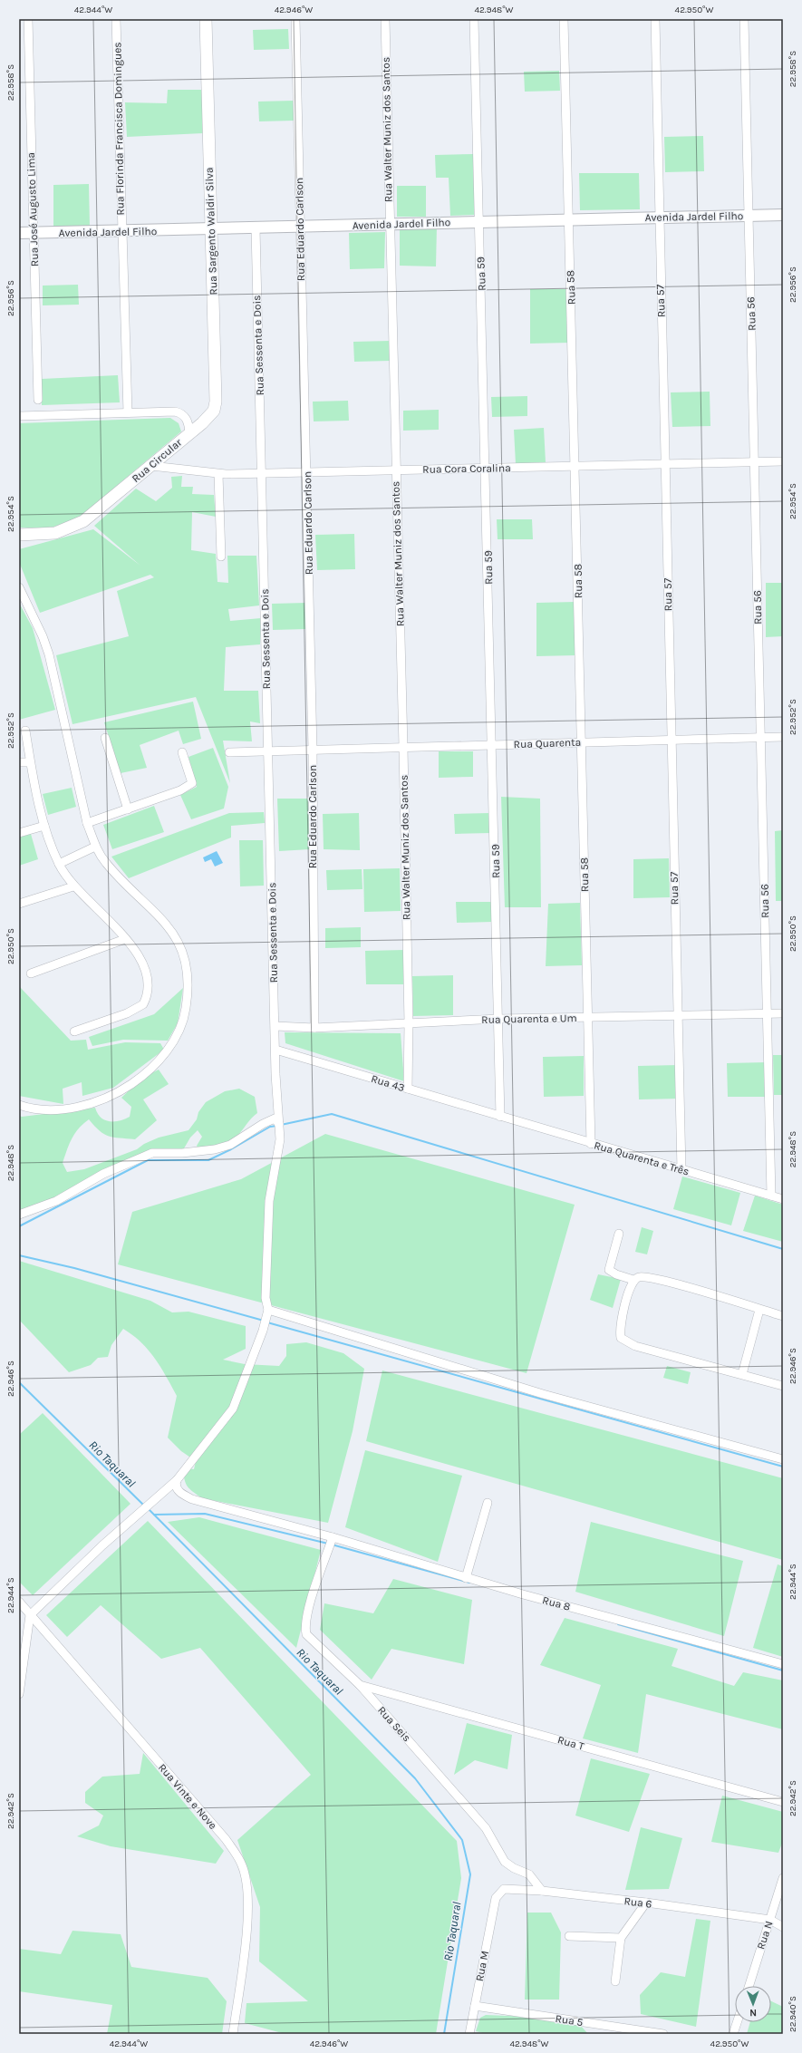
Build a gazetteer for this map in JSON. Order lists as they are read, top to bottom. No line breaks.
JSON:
{"streets":{"main road":["Avenida Jardel Filho","Rua Sargento Waldir Silva","Rua Circular"],"street":["Rua Florinda Francisca Domingues","Rua Walter Muniz dos Santos","Rua José Augusto Lima","Rua Eduardo Carlson","Rua 59","Rua 58","Rua 57","Rua 56","Rua Sessenta e Dois","Rua Cora Coralina","Rua Quarenta","Rua Quarenta e Um","Rua 43","Rua Quarenta e Três","Rua 8","Rua Seis","Rua T","Rua Vinte e Nove","Rua 6","Rua N","Rua M","Rua 5"]},"crossings":[["Rua Florinda Francisca Domingues","Avenida Jardel Filho"],["Rua Florinda Francisca Domingues","Rua Circular"],["Rua Walter Muniz dos Santos","Avenida Jardel Filho"],["Rua Walter Muniz dos Santos","Rua Cora Coralina"],["Rua Walter Muniz dos Santos","Rua Quarenta"],["Rua Walter Muniz dos Santos","Rua Quarenta e Um"],["Rua Walter Muniz dos Santos","Rua 43"],["Rua José Augusto Lima","Avenida Jardel Filho"],["Avenida Jardel Filho","Rua Eduardo Carlson"],["Avenida Jardel Filho","Rua Sargento Waldir Silva"],["Avenida Jardel Filho","Rua 59"],["Avenida Jardel Filho","Rua 58"],["Avenida Jardel Filho","Rua 57"],["Avenida Jardel Filho","Rua 56"],["Avenida Jardel Filho","Rua Sessenta e Dois"],["Rua Eduardo Carlson","Rua Cora Coralina"],["Rua Eduardo Carlson","Rua Quarenta"],["Rua Eduardo Carlson","Rua Quarenta e Um"],["Rua Sargento Waldir Silva","Rua Circular"],["Rua 59","Rua Cora Coralina"],["Rua 59","Rua Quarenta"],["Rua 59","Rua Quarenta e Um"],["Rua 59","Rua 43"],["Rua 59","Rua Quarenta e Três"],["Rua 58","Rua Cora Coralina"],["Rua 58","Rua Quarenta"],["Rua 58","Rua Quarenta e Um"],["Rua 58","Rua Quarenta e Três"],["Rua 57","Rua Cora Coralina"],["Rua 57","Rua Quarenta"],["Rua 57","Rua Quarenta e Um"],["Rua 57","Rua Quarenta e Três"],["Rua 56","Rua Cora Coralina"],["Rua 56","Rua Quarenta"],["Rua 56","Rua Quarenta e Um"],["Rua 56","Rua Quarenta e Três"],["Rua Sessenta e Dois","Rua Cora Coralina"],["Rua Sessenta e Dois","Rua Quarenta"],["Rua Sessenta e Dois","Rua Quarenta e Um"],["Rua Sessenta e Dois","Rua 43"],["Rua Circular","Rua Cora Coralina"],["Rua 43","Rua Quarenta e Três"],["Rua 8","Rua Seis"],["Rua Seis","Rua T"],["Rua Seis","Rua 6"],["Rua 6","Rua N"],["Rua 6","Rua M"],["Rua M","Rua 5"]],"water":["Rio Taquaral"],"north":"bottom","coordinates":["42.944°W","42.946°W","42.948°W","42.950°W","22.958°S","22.956°S","22.954°S","22.952°S","22.950°S","22.948°S","22.946°S","22.944°S","22.942°S","22.940°S"]}
